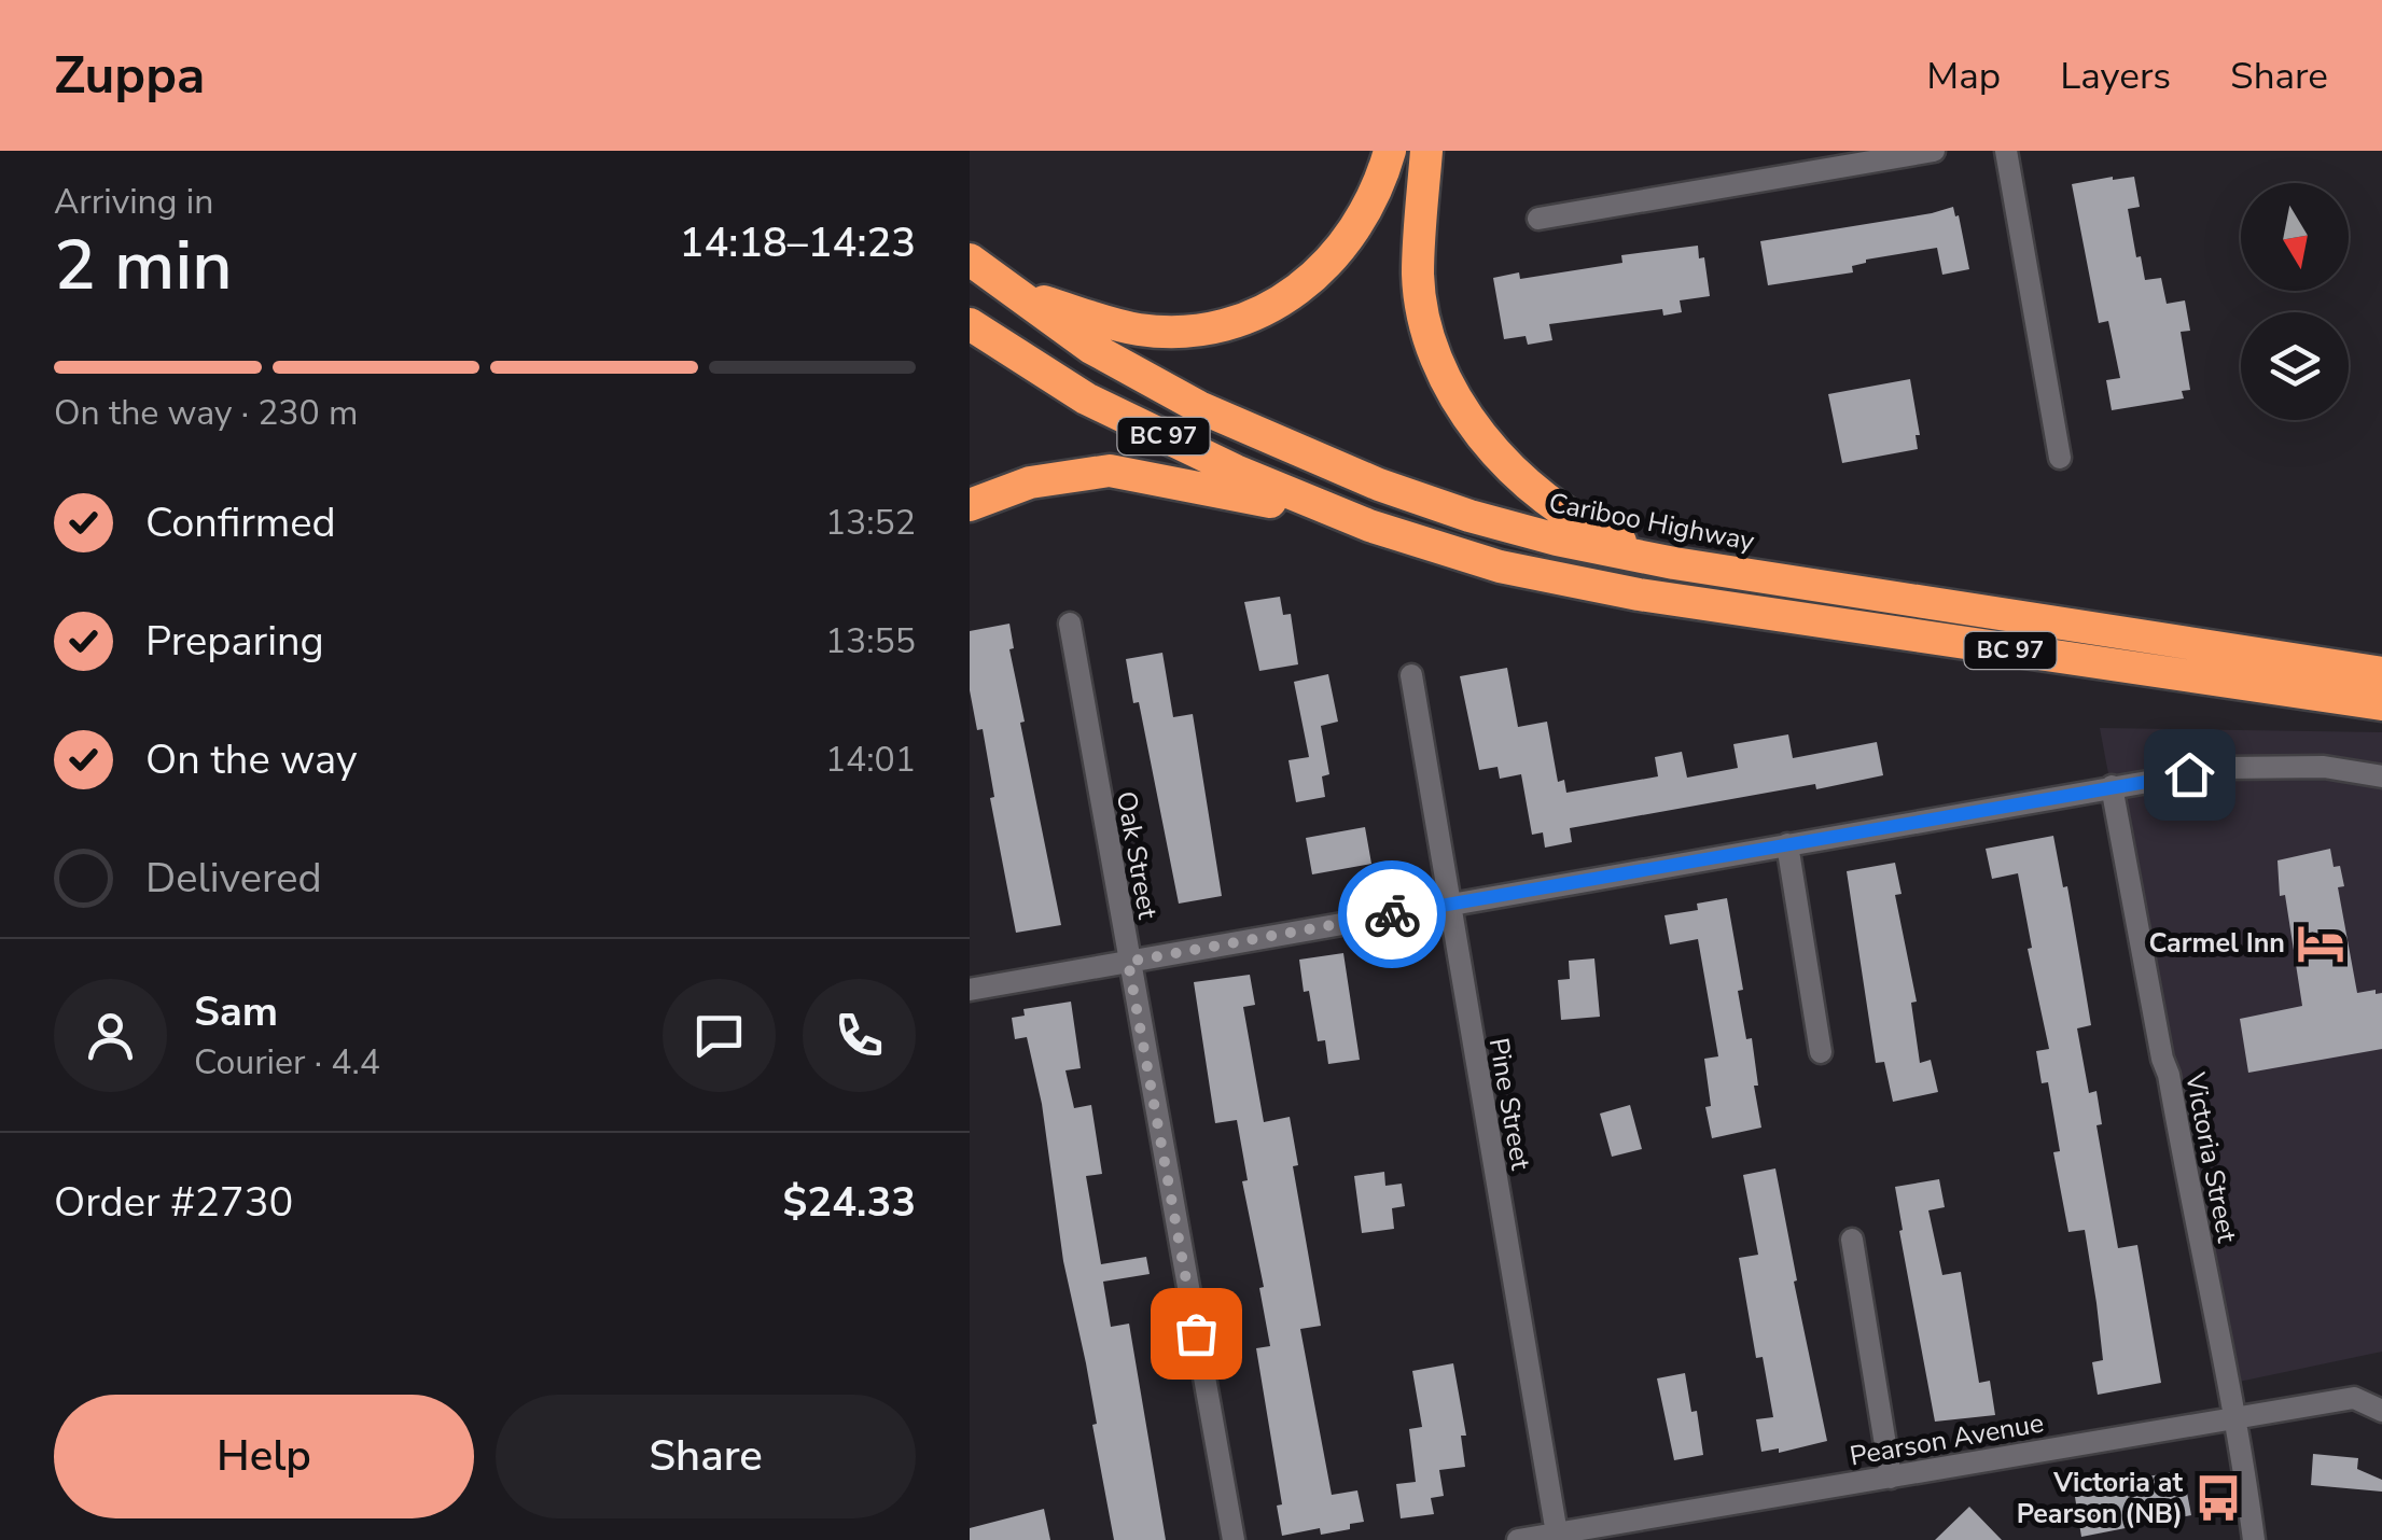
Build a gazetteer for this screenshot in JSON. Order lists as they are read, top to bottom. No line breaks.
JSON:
{"streets":{"highway":["BC 97","Cariboo Highway"],"street":["Oak Street","Pine Street","Victoria Street","Pearson Avenue"]},"crossings":[["Pine Street","Pearson Avenue"],["Victoria Street","Pearson Avenue"]],"places":{"hotel":["Carmel Inn"],"bus stop":["Victoria at Pearson (NB)"]},"north":"bottom","page":{"header":"Zuppa","nav":["Map","Layers","Share"],"heading":["2 min","Arriving in","14:18–14:23"],"panel":["Sam","Courier · 4.4","Order #2730","$24.33"],"bar":"On the way · 230 m","list":[["Confirmed","13:52"],["Preparing","13:55"],["On the way","14:01"],"Delivered"],"buttons":["Help","Share"]}}
